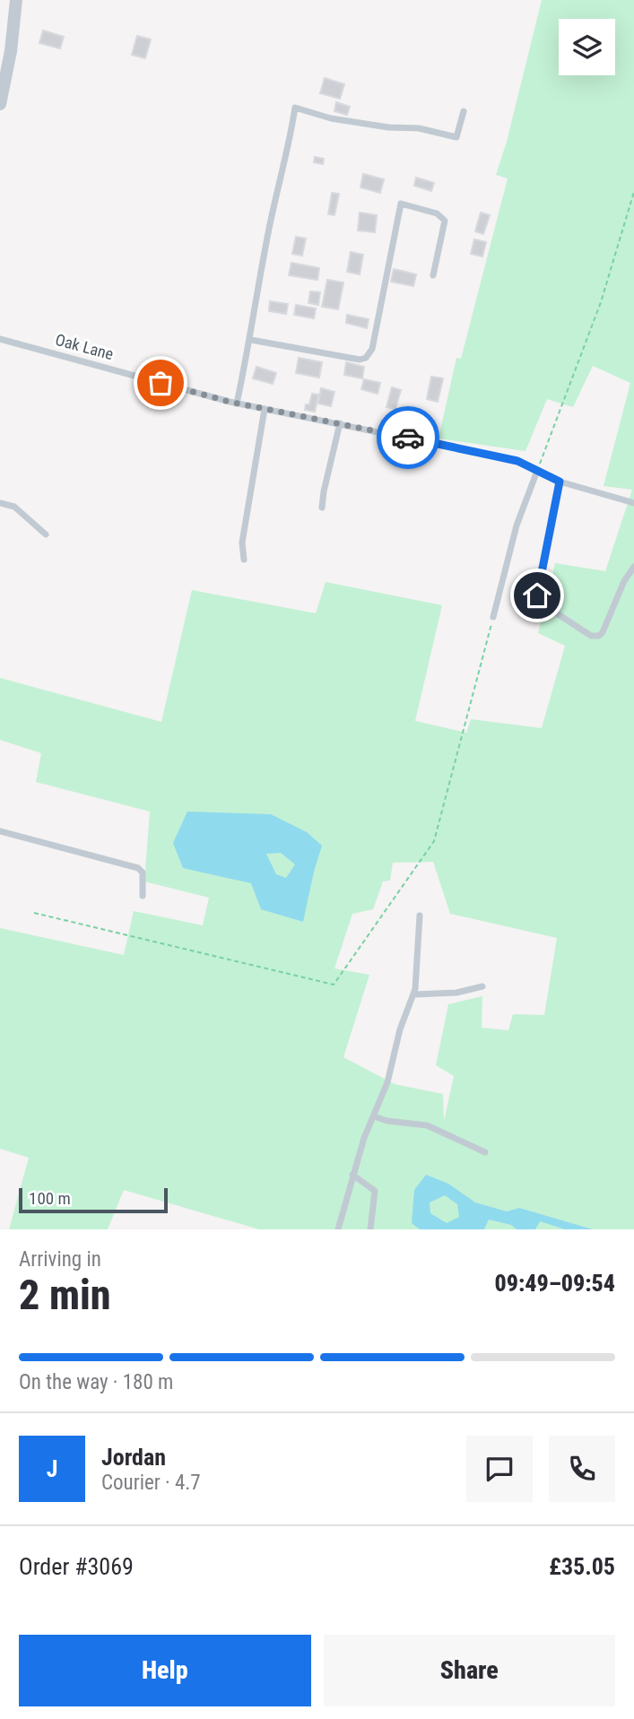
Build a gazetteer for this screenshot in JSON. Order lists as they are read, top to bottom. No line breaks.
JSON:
{"streets":{"lane":["Oak Lane"]},"scale_bar":"100 m","page":{"scale":"100 m","heading":["2 min","Arriving in","09:49–09:54"],"panel":["Jordan","Courier · 4.7","Order #3069","£35.05"],"bar":"On the way · 180 m","round":"J","buttons":["Help","Share"]}}
